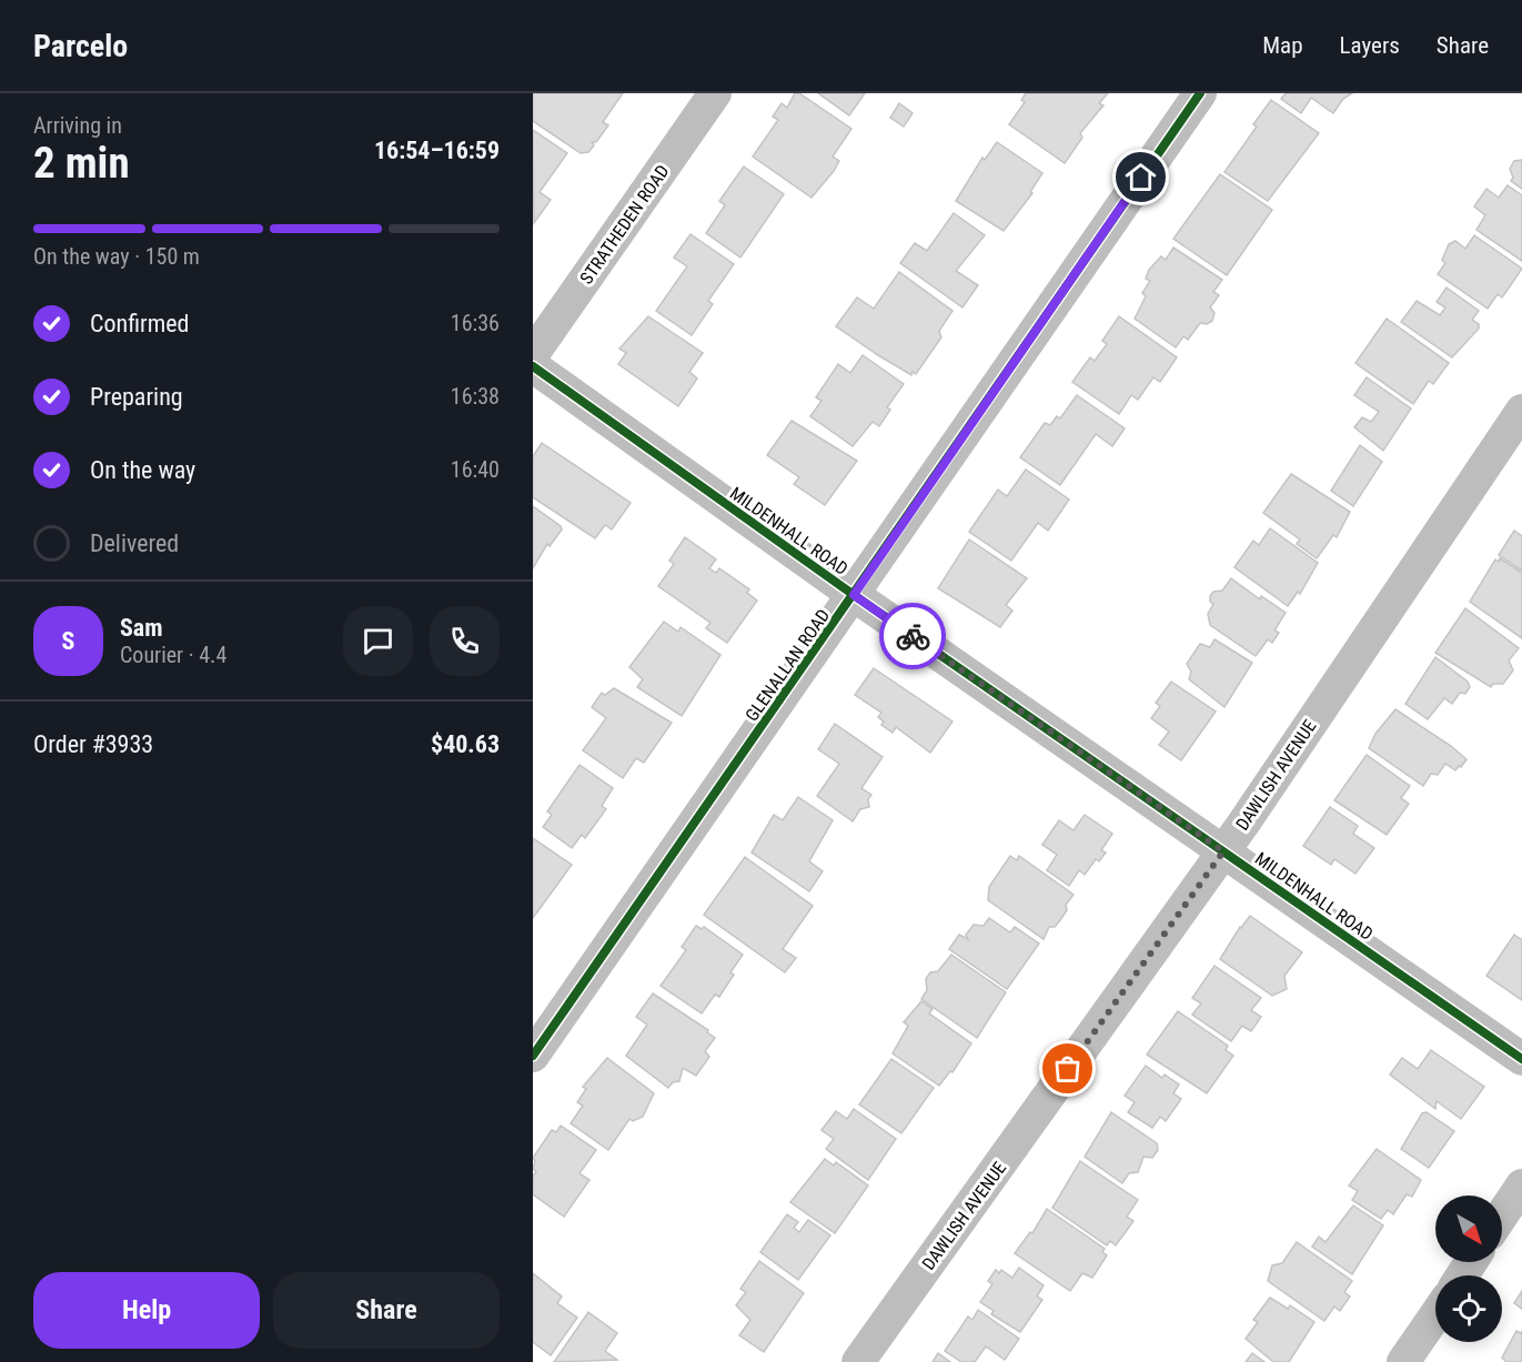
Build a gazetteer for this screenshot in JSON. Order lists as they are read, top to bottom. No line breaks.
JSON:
{"streets":{"street":["STRATHEDEN ROAD","MILDENHALL ROAD","GLENALLAN ROAD","DAWLISH AVENUE"]},"crossings":[["MILDENHALL ROAD","GLENALLAN ROAD"],["MILDENHALL ROAD","DAWLISH AVENUE"]],"north":"bottom right","page":{"header":"Parcelo","nav":["Map","Layers","Share"],"heading":["2 min","Arriving in","16:54–16:59"],"panel":["Sam","Courier · 4.4","Order #3933","$40.63"],"bar":"On the way · 150 m","list":[["Confirmed","16:36"],["Preparing","16:38"],["On the way","16:40"],"Delivered"],"round":"S","buttons":["Help","Share"]}}
